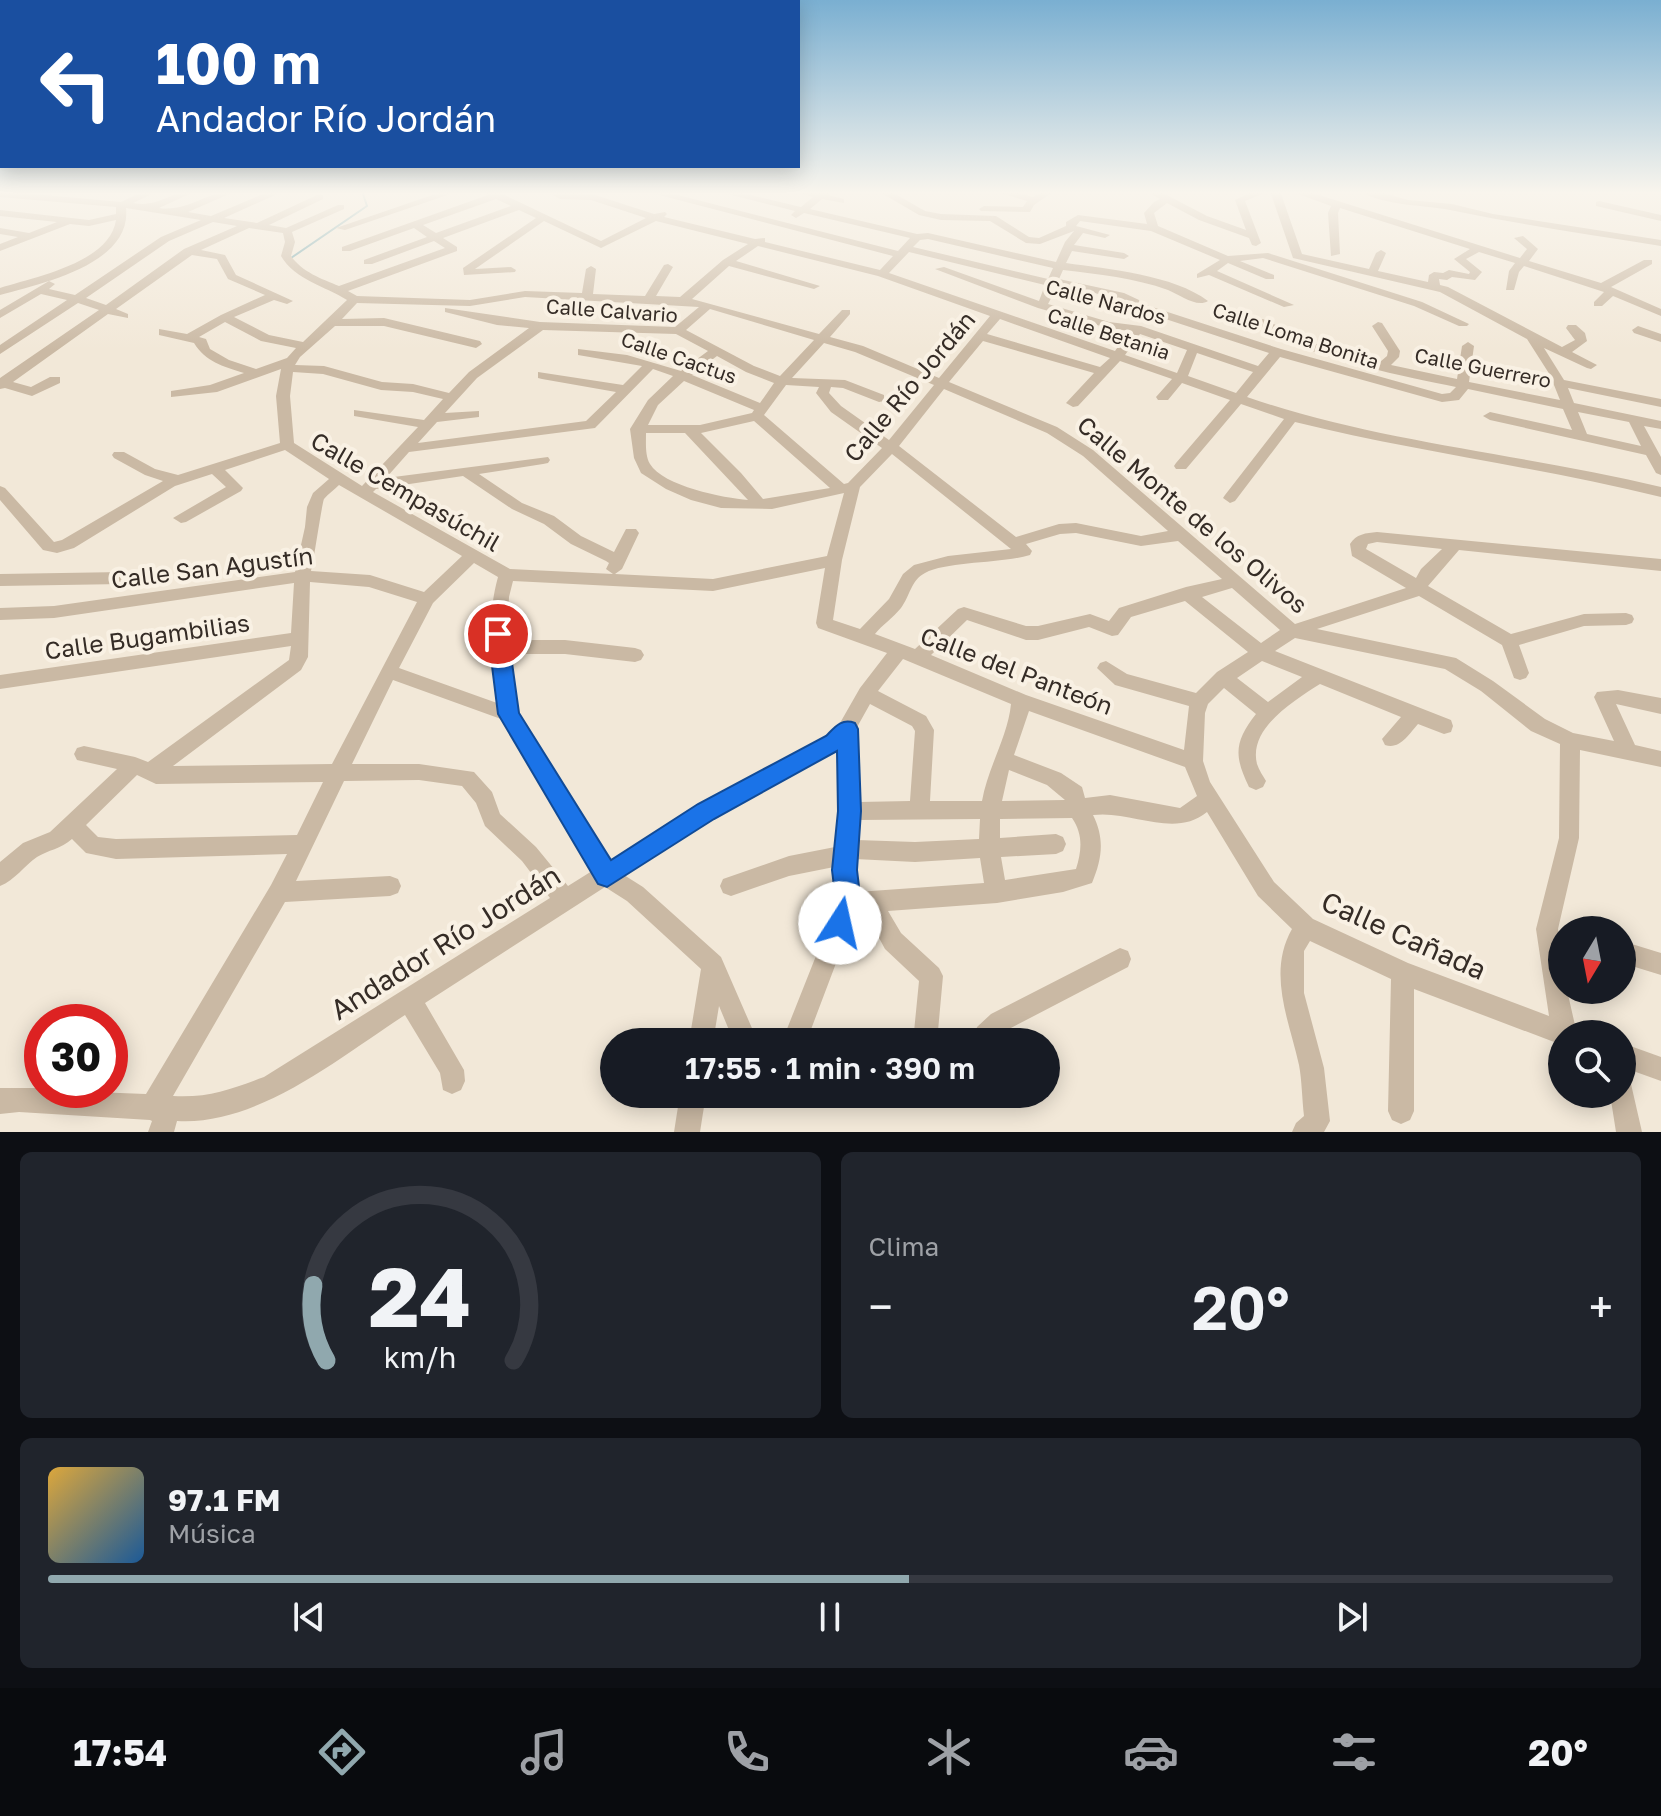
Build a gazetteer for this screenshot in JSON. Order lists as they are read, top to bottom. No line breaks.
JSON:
{"streets":{"street":["Calle Nardos","Calle Calvario","Calle Betania","Calle Loma Bonita","Calle Cactus","Calle Guerrero","Calle Río Jordán","Calle Cempasúchil","Calle Monte de los Olivos","Calle San Agustín","Calle Bugambilias","Calle del Panteón","Calle Cañada","Andador Río Jordán"]},"crossings":[["Calle Nardos","Calle Loma Bonita"],["Calle Calvario","Calle Monte de los Olivos"],["Calle Betania","Calle Río Jordán"],["Calle Loma Bonita","Calle Guerrero"],["Calle Cactus","Calle Río Jordán"],["Calle Río Jordán","Calle Cempasúchil"],["Calle Río Jordán","Calle Monte de los Olivos"],["Calle Río Jordán","Calle del Panteón"],["Calle del Panteón","Calle Cañada"],["Calle del Panteón","Andador Río Jordán"]],"north":"bottom","page":{"turn":["100 m","Andador Río Jordán"],"limit":"30","trip":"17:55 · 1 min · 390 m","tile":"Clima","heat":["−","20°","+"],"song":["97.1 FM","Música"],"tabs":["17:54","20°"],"gauge":["24","km/h"]}}
